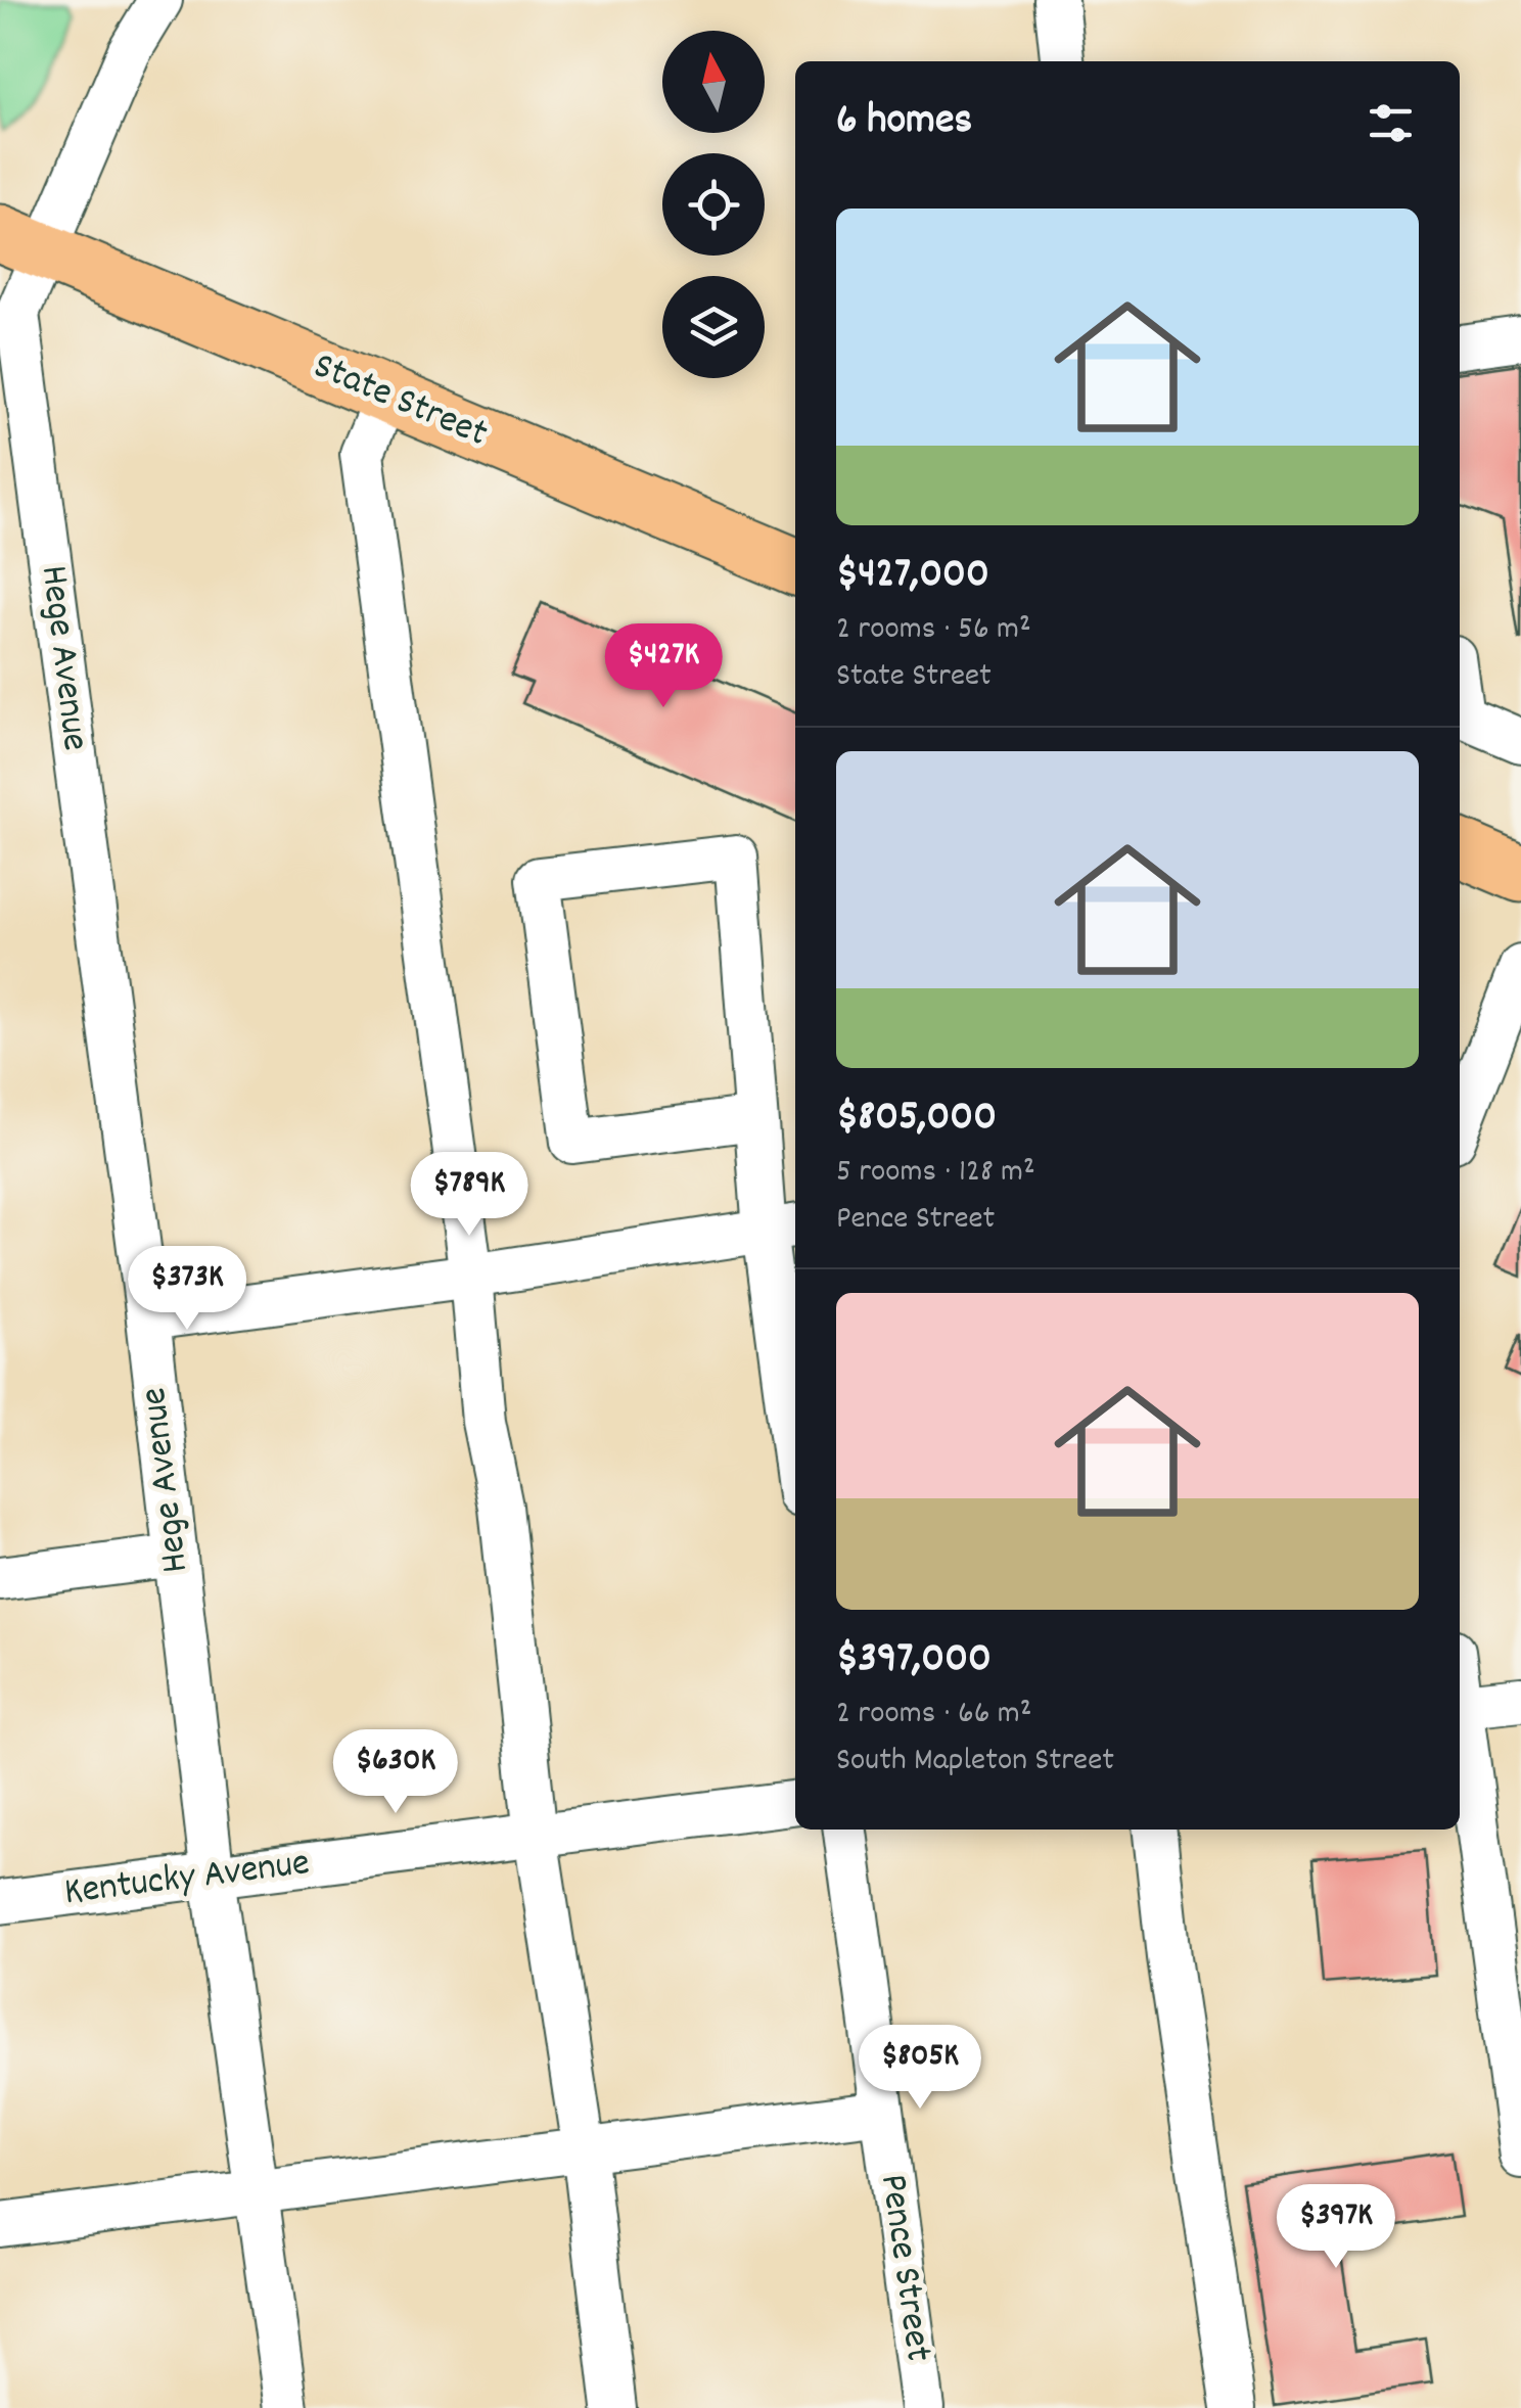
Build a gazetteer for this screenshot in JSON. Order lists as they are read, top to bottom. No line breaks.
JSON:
{"streets":{"highway":["State Street"],"street":["Hege Avenue","Kentucky Avenue","Pence Street"]},"crossings":[["State Street","Hege Avenue"],["Hege Avenue","Kentucky Avenue"]],"north":"top","page":{"heading":"6 homes","list":[{"name":"$427,000","note":"2 rooms · 56 m² · State Street"},{"name":"$805,000","note":"5 rooms · 128 m² · Pence Street"},{"name":"$397,000","note":"2 rooms · 66 m² · South Mapleton Street"}],"price":["$427K","$789K","$373K","$630K","$805K","$397K"]}}
